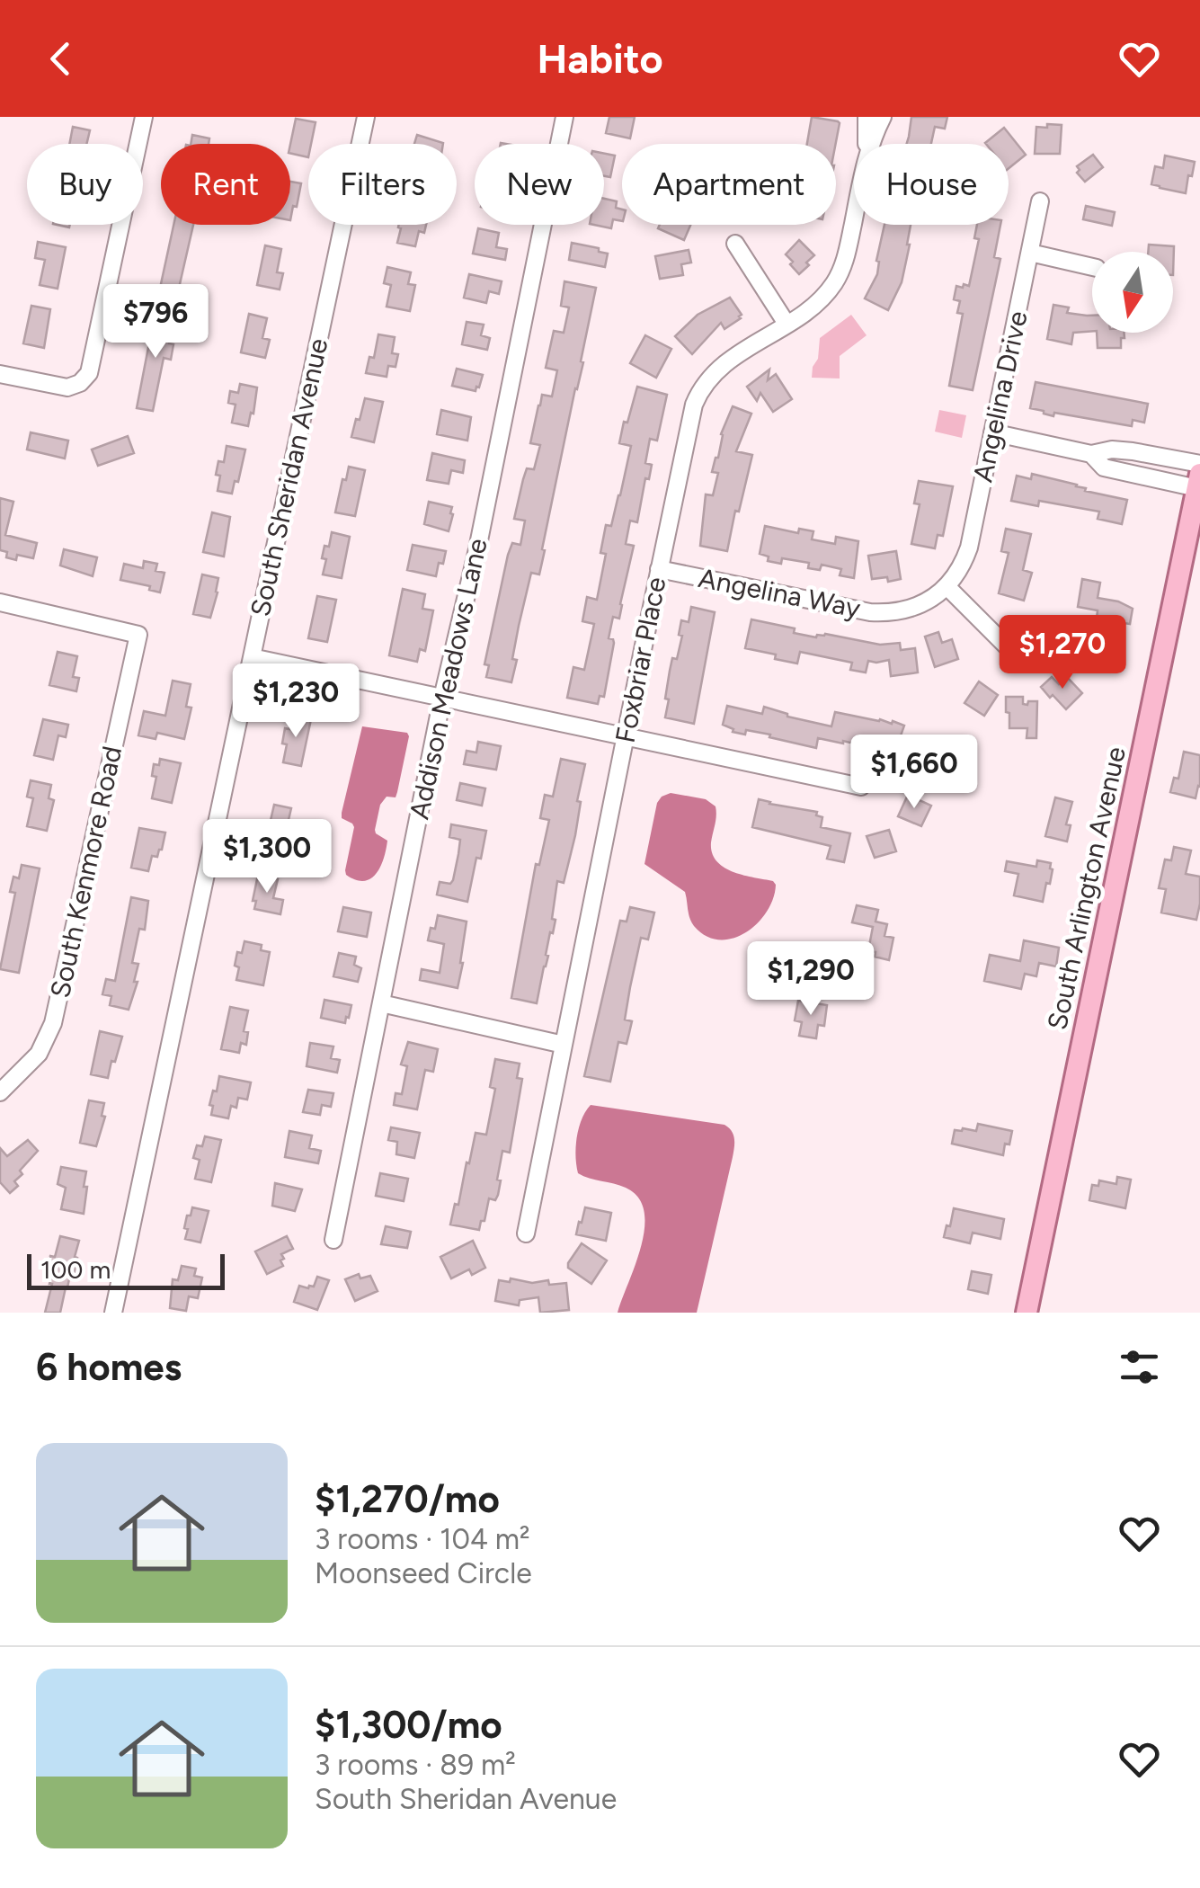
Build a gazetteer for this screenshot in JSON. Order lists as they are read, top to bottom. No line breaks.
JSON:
{"streets":{"main road":["South Arlington Avenue"],"street":["Angelina Drive","South Sheridan Avenue","Angelina Way","Foxbriar Place","Addison Meadows Lane","South Kenmore Road"]},"crossings":[["Angelina Drive","Angelina Way"],["Angelina Way","Foxbriar Place"]],"scale_bar":"100 m","north":"bottom","page":{"header":"Habito","chip":["Buy","Rent","Filters","New","Apartment","House"],"price":["$796","$1,270","$1,230","$1,660","$1,300","$1,290"],"scale":"100 m","heading":"6 homes","list":[{"name":"$1,270/mo","note":"3 rooms · 104 m² · Moonseed Circle"},{"name":"$1,300/mo","note":"3 rooms · 89 m² · South Sheridan Avenue"}]}}
